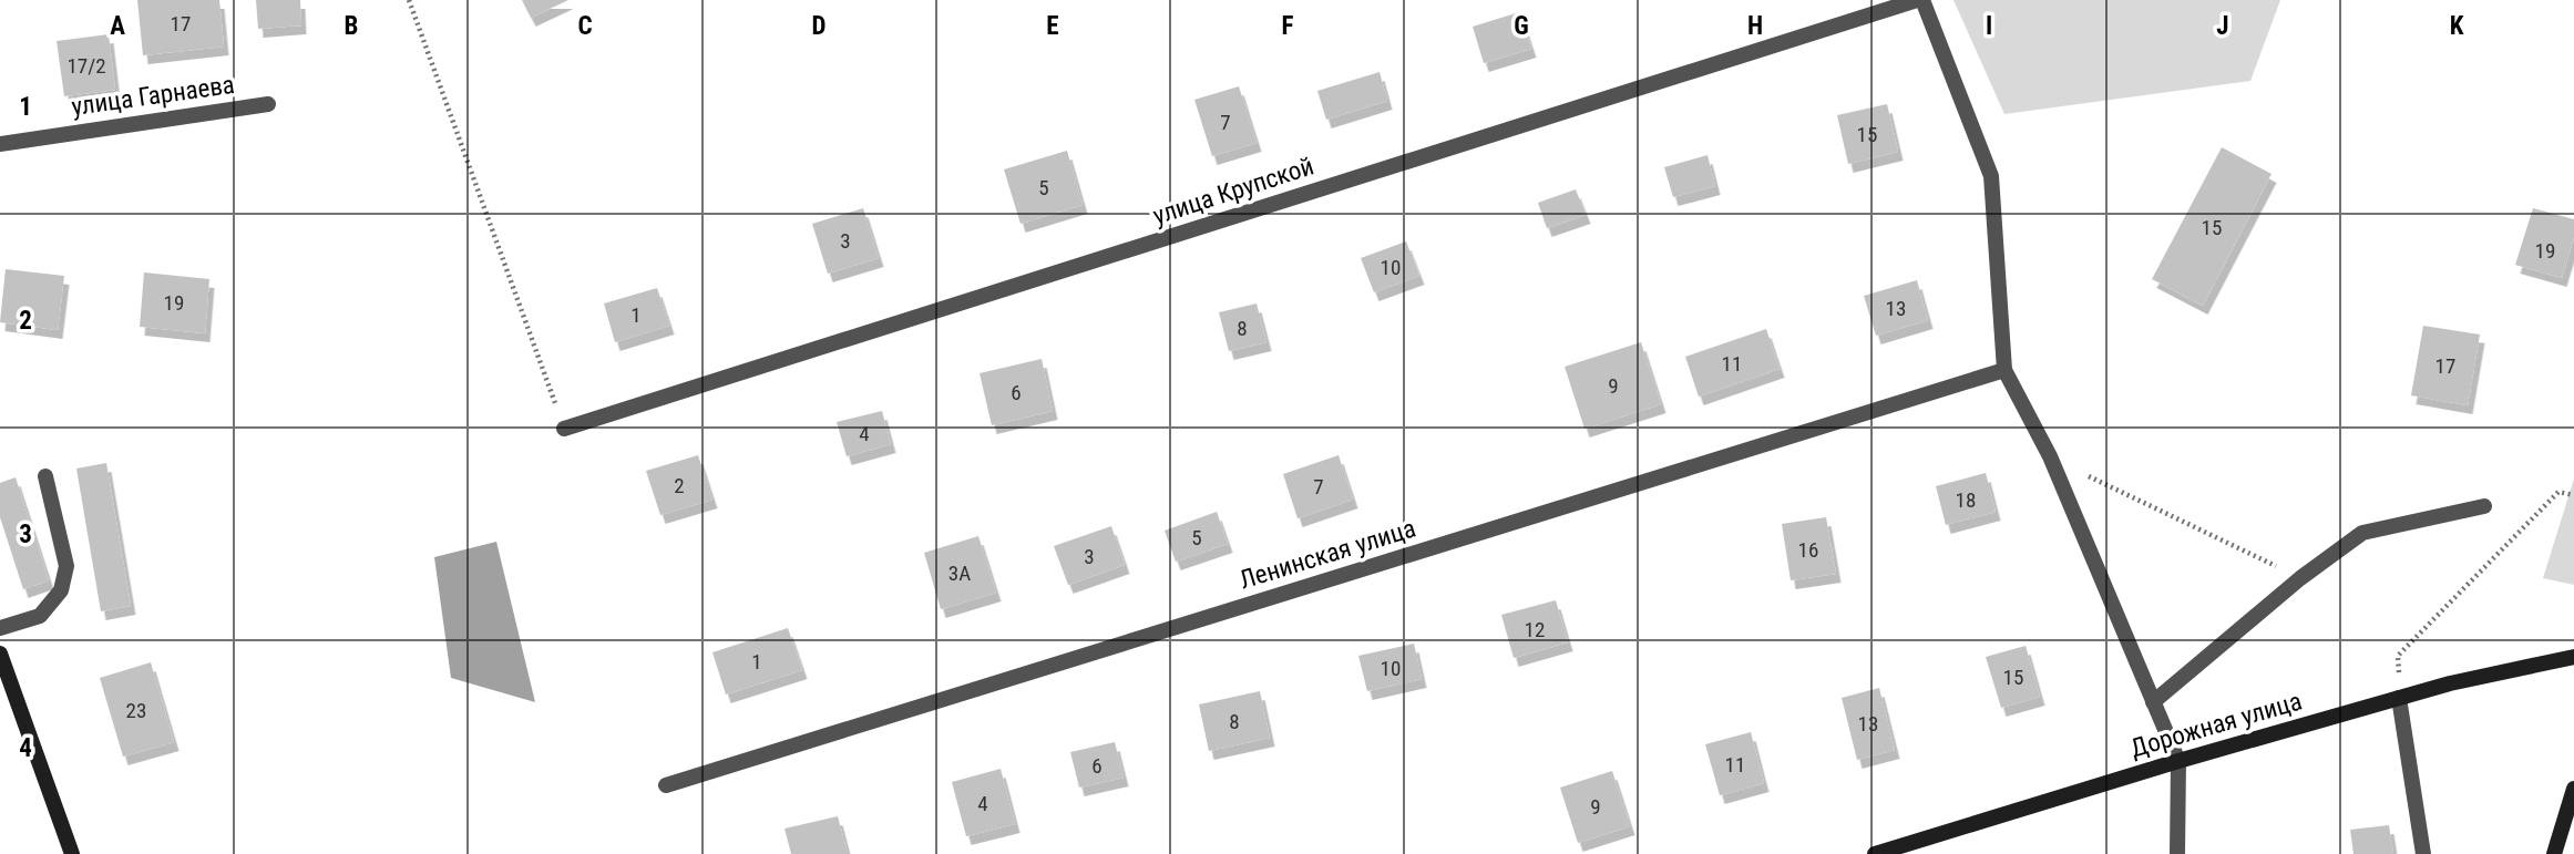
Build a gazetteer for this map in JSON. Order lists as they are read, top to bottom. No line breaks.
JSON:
{"streets":{"street":["улица Гарнаева","улица Крупской","Ленинская улица","Дорожная улица"]},"house_numbers":["17","17/2","7","15","5","15","3","19","10","19","13","1","8","11","17","9","6","4","2","7","18","5","16","3","3А","12","1","10","15","23","8","13","11","6","4","9"],"grid":{"columns":["A","B","C","D","E","F","G","H","I","J","K"],"rows":["1","2","3","4"]}}
